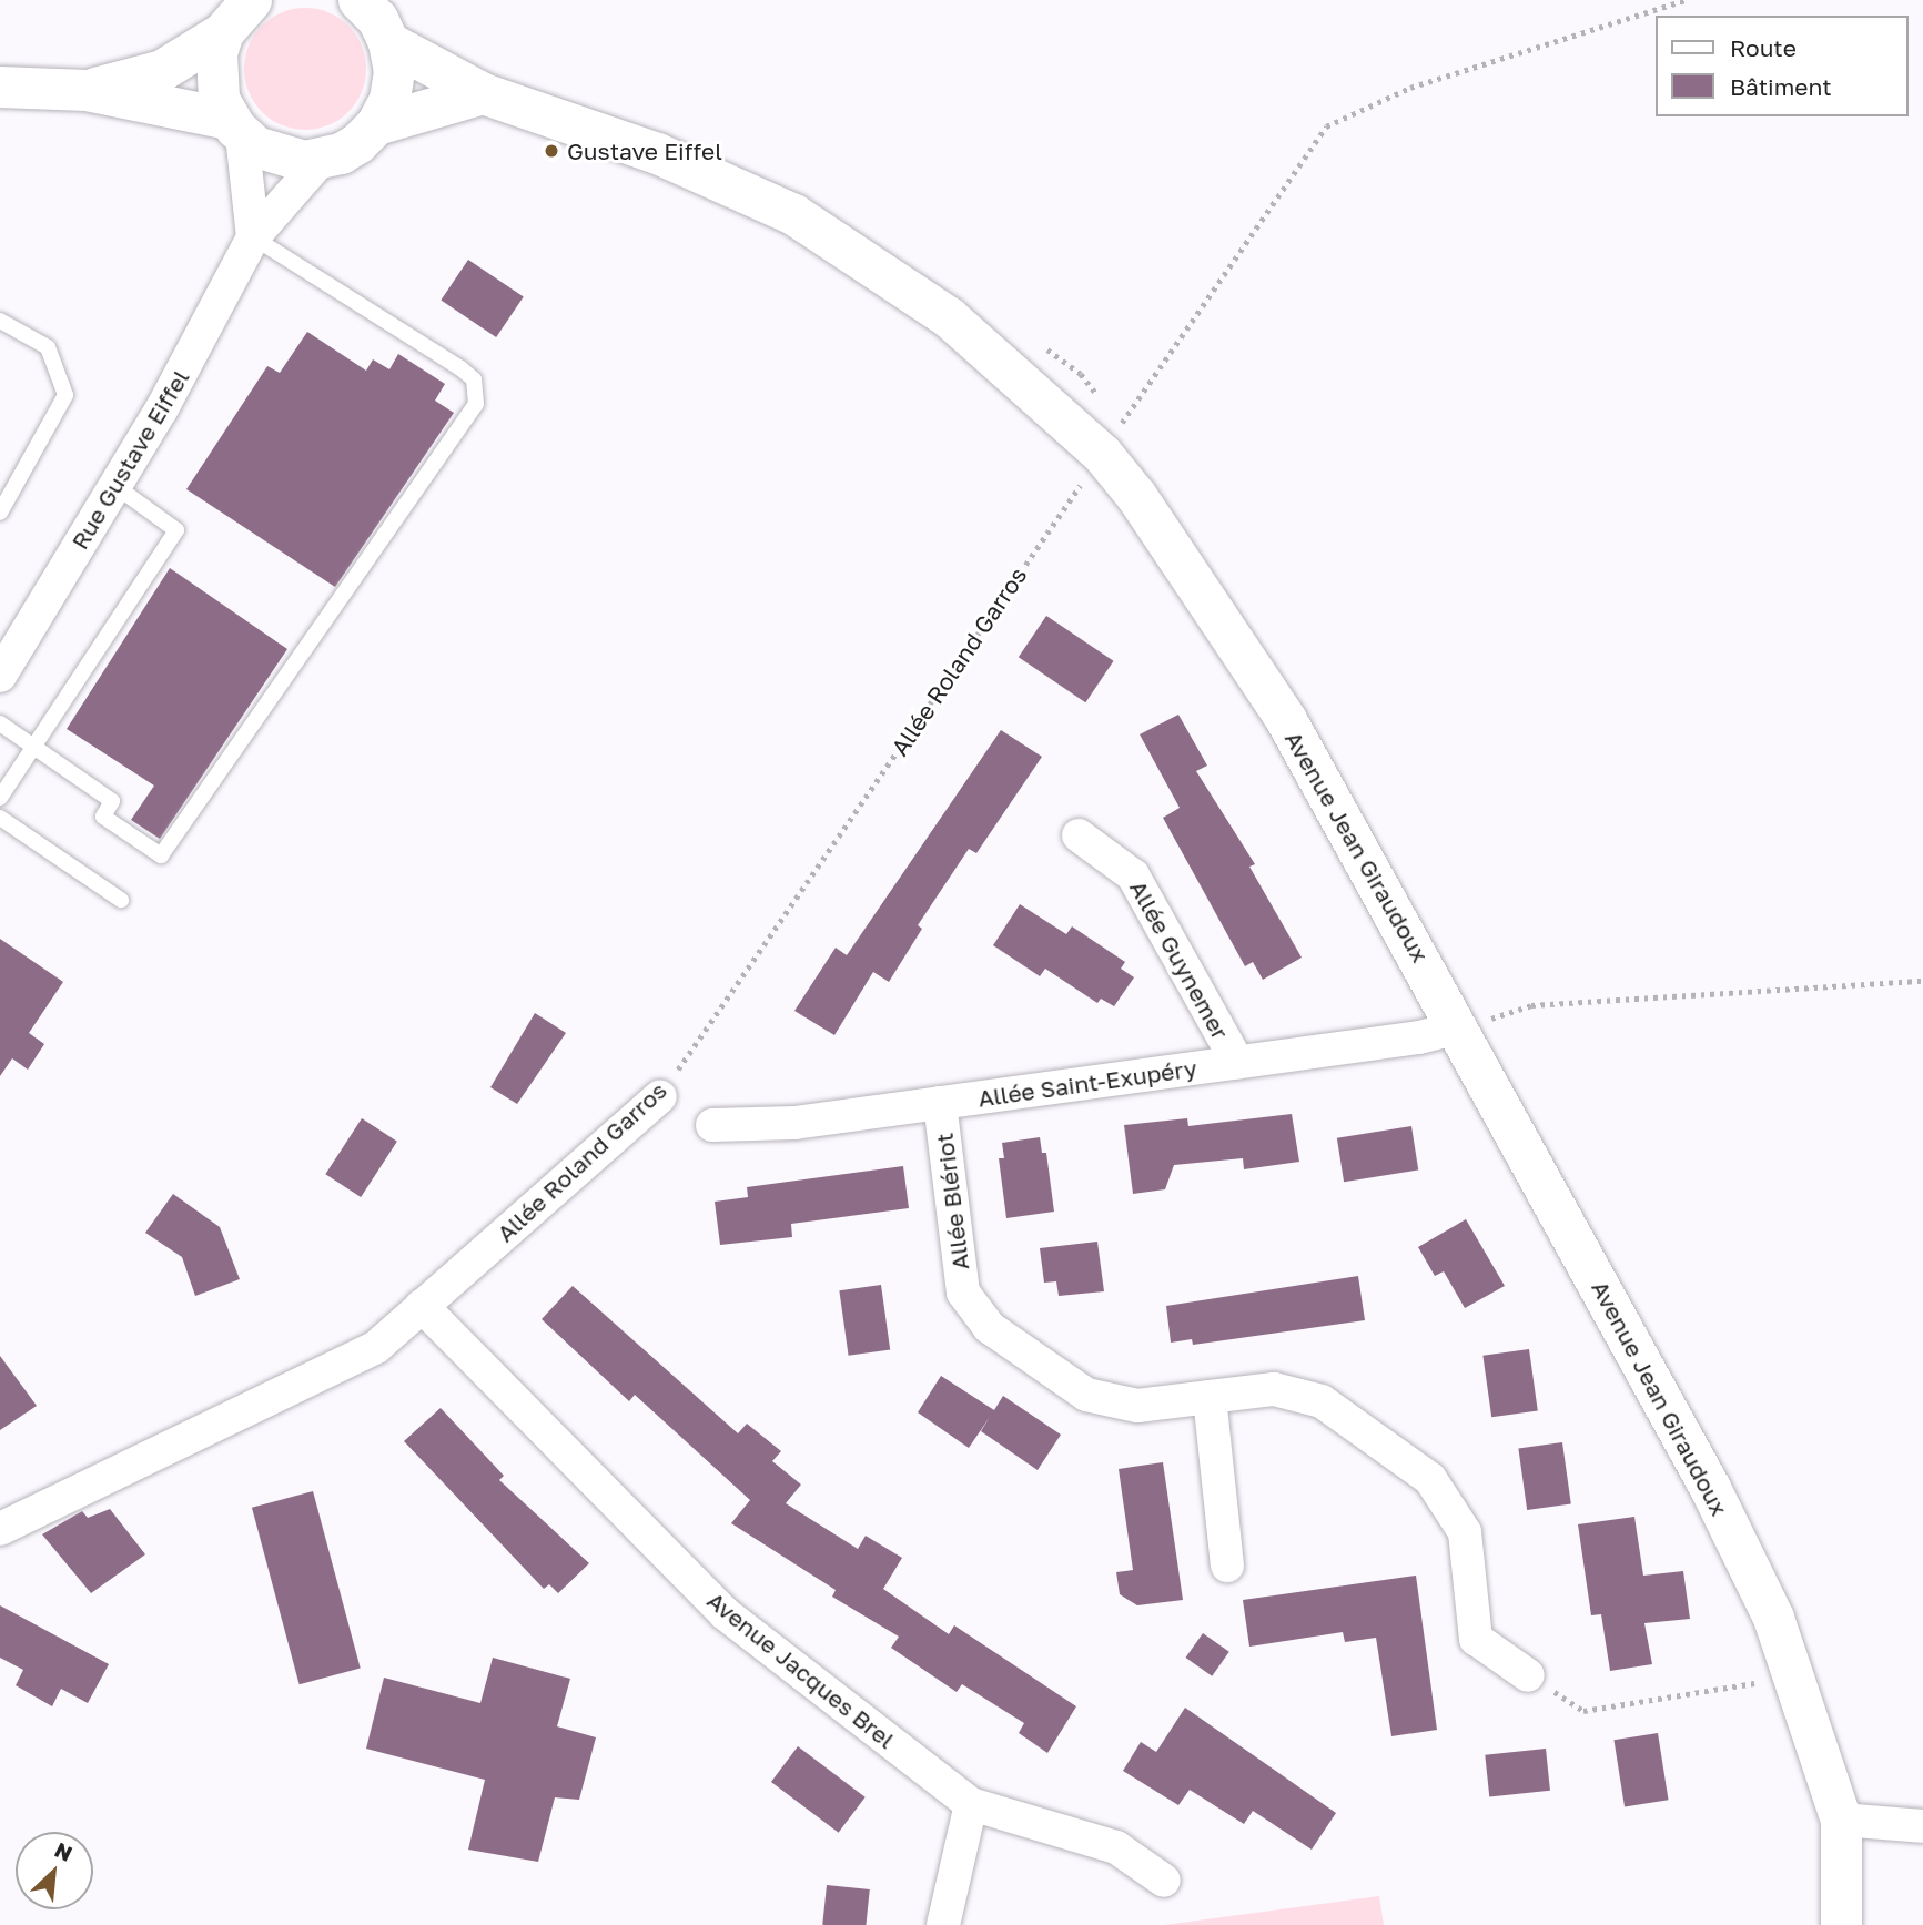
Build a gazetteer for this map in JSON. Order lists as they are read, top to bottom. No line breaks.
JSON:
{"streets":{"street":["Rue Gustave Eiffel","Allée Roland Garros","Avenue Jean Giraudoux","Allée Guynemer","Allée Saint-Exupéry","Allée Blériot","Avenue Jacques Brel"]},"crossings":[["Allée Roland Garros","Avenue Jean Giraudoux"],["Allée Roland Garros","Avenue Jacques Brel"],["Avenue Jean Giraudoux","Allée Saint-Exupéry"],["Allée Guynemer","Allée Saint-Exupéry"],["Allée Saint-Exupéry","Allée Blériot"]],"places":["Gustave Eiffel"],"legend":["Route","Bâtiment"],"north":"top right"}
